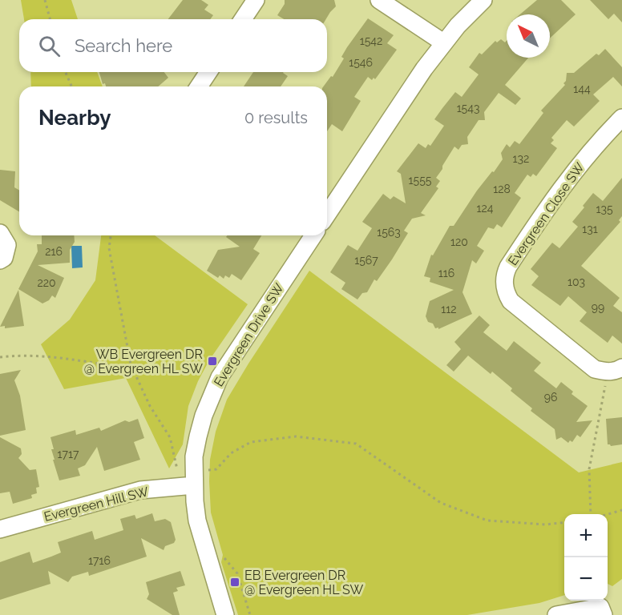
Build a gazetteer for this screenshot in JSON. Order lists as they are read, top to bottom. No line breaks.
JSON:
{"streets":{"street":["Evergreen Close SW","Evergreen Drive SW","Evergreen Hill SW"]},"crossings":[["Evergreen Drive SW","Evergreen Hill SW"]],"places":{"transit":["WB Evergreen DR @ Evergreen HL SW","EB Evergreen DR @ Evergreen HL SW"]},"house_numbers":["1542","1546","144","1543","132","1555","128","124","135","131","1563","120","216","1567","116","103","220","99","112","96","1717","1716"],"north":"top left","page":{"search":"Search here","heading":["Nearby","0 results"],"map_buttons":["+","−"]}}
